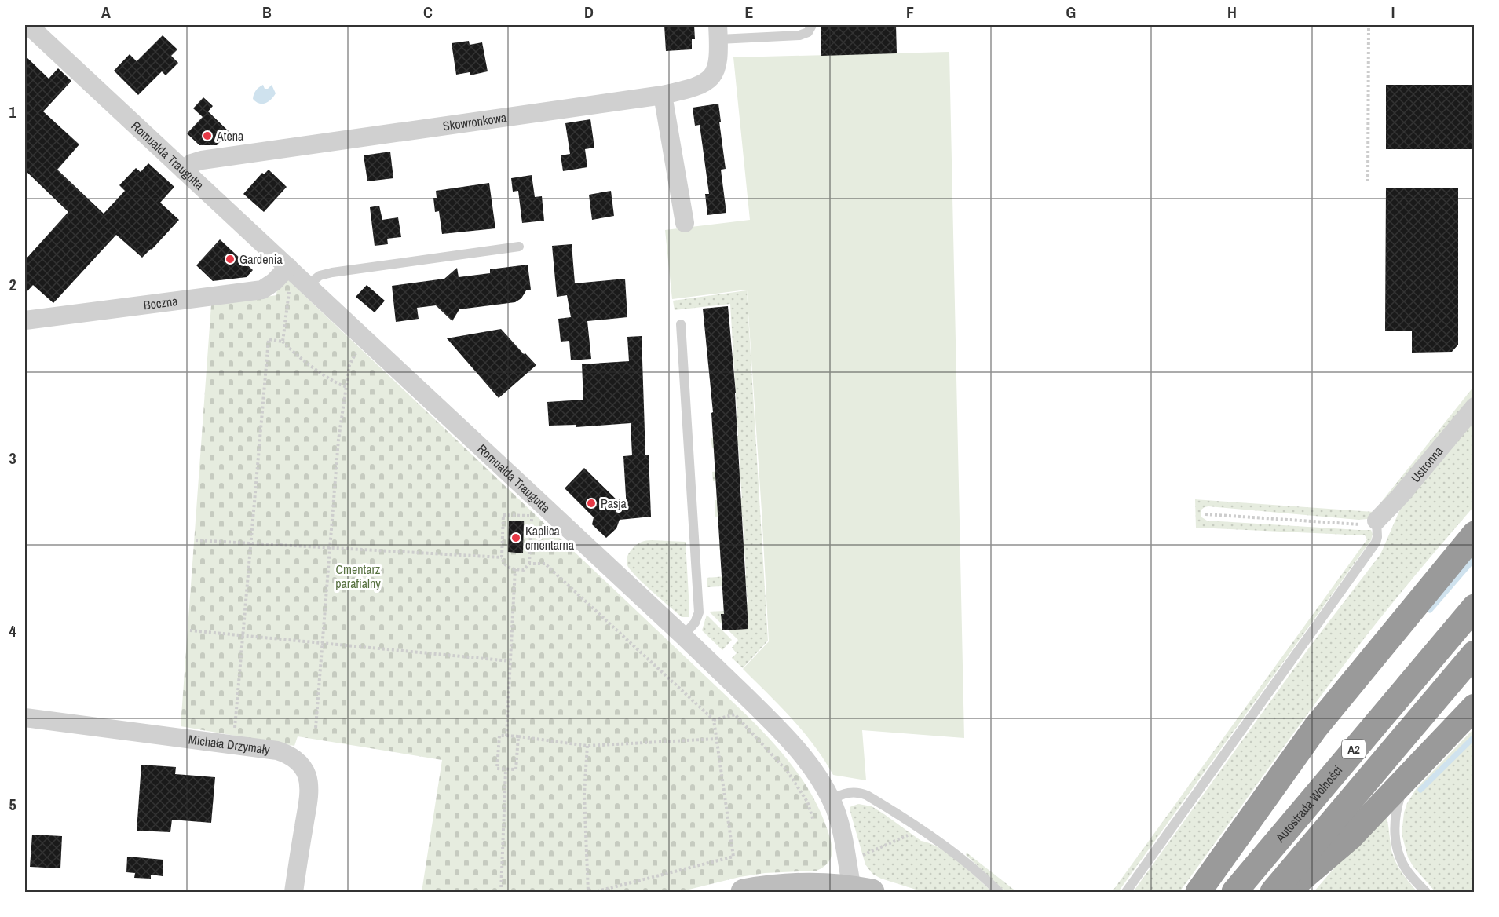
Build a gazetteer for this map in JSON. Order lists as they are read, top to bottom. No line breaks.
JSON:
{"streets":{"highway":["A2","Autostrada Wolności"],"street":["Skowronkowa","Romualda Traugutta","Boczna","Ustronna","Michała Drzymały"]},"crossings":[["Skowronkowa","Romualda Traugutta"],["Romualda Traugutta","Boczna"]],"parks":["Cmentarz parafialny"],"places":["Atena","Gardenia","Pasja","Kaplica cmentarna"],"grid":{"columns":["A","B","C","D","E","F","G","H","I"],"rows":["1","2","3","4","5"]}}
